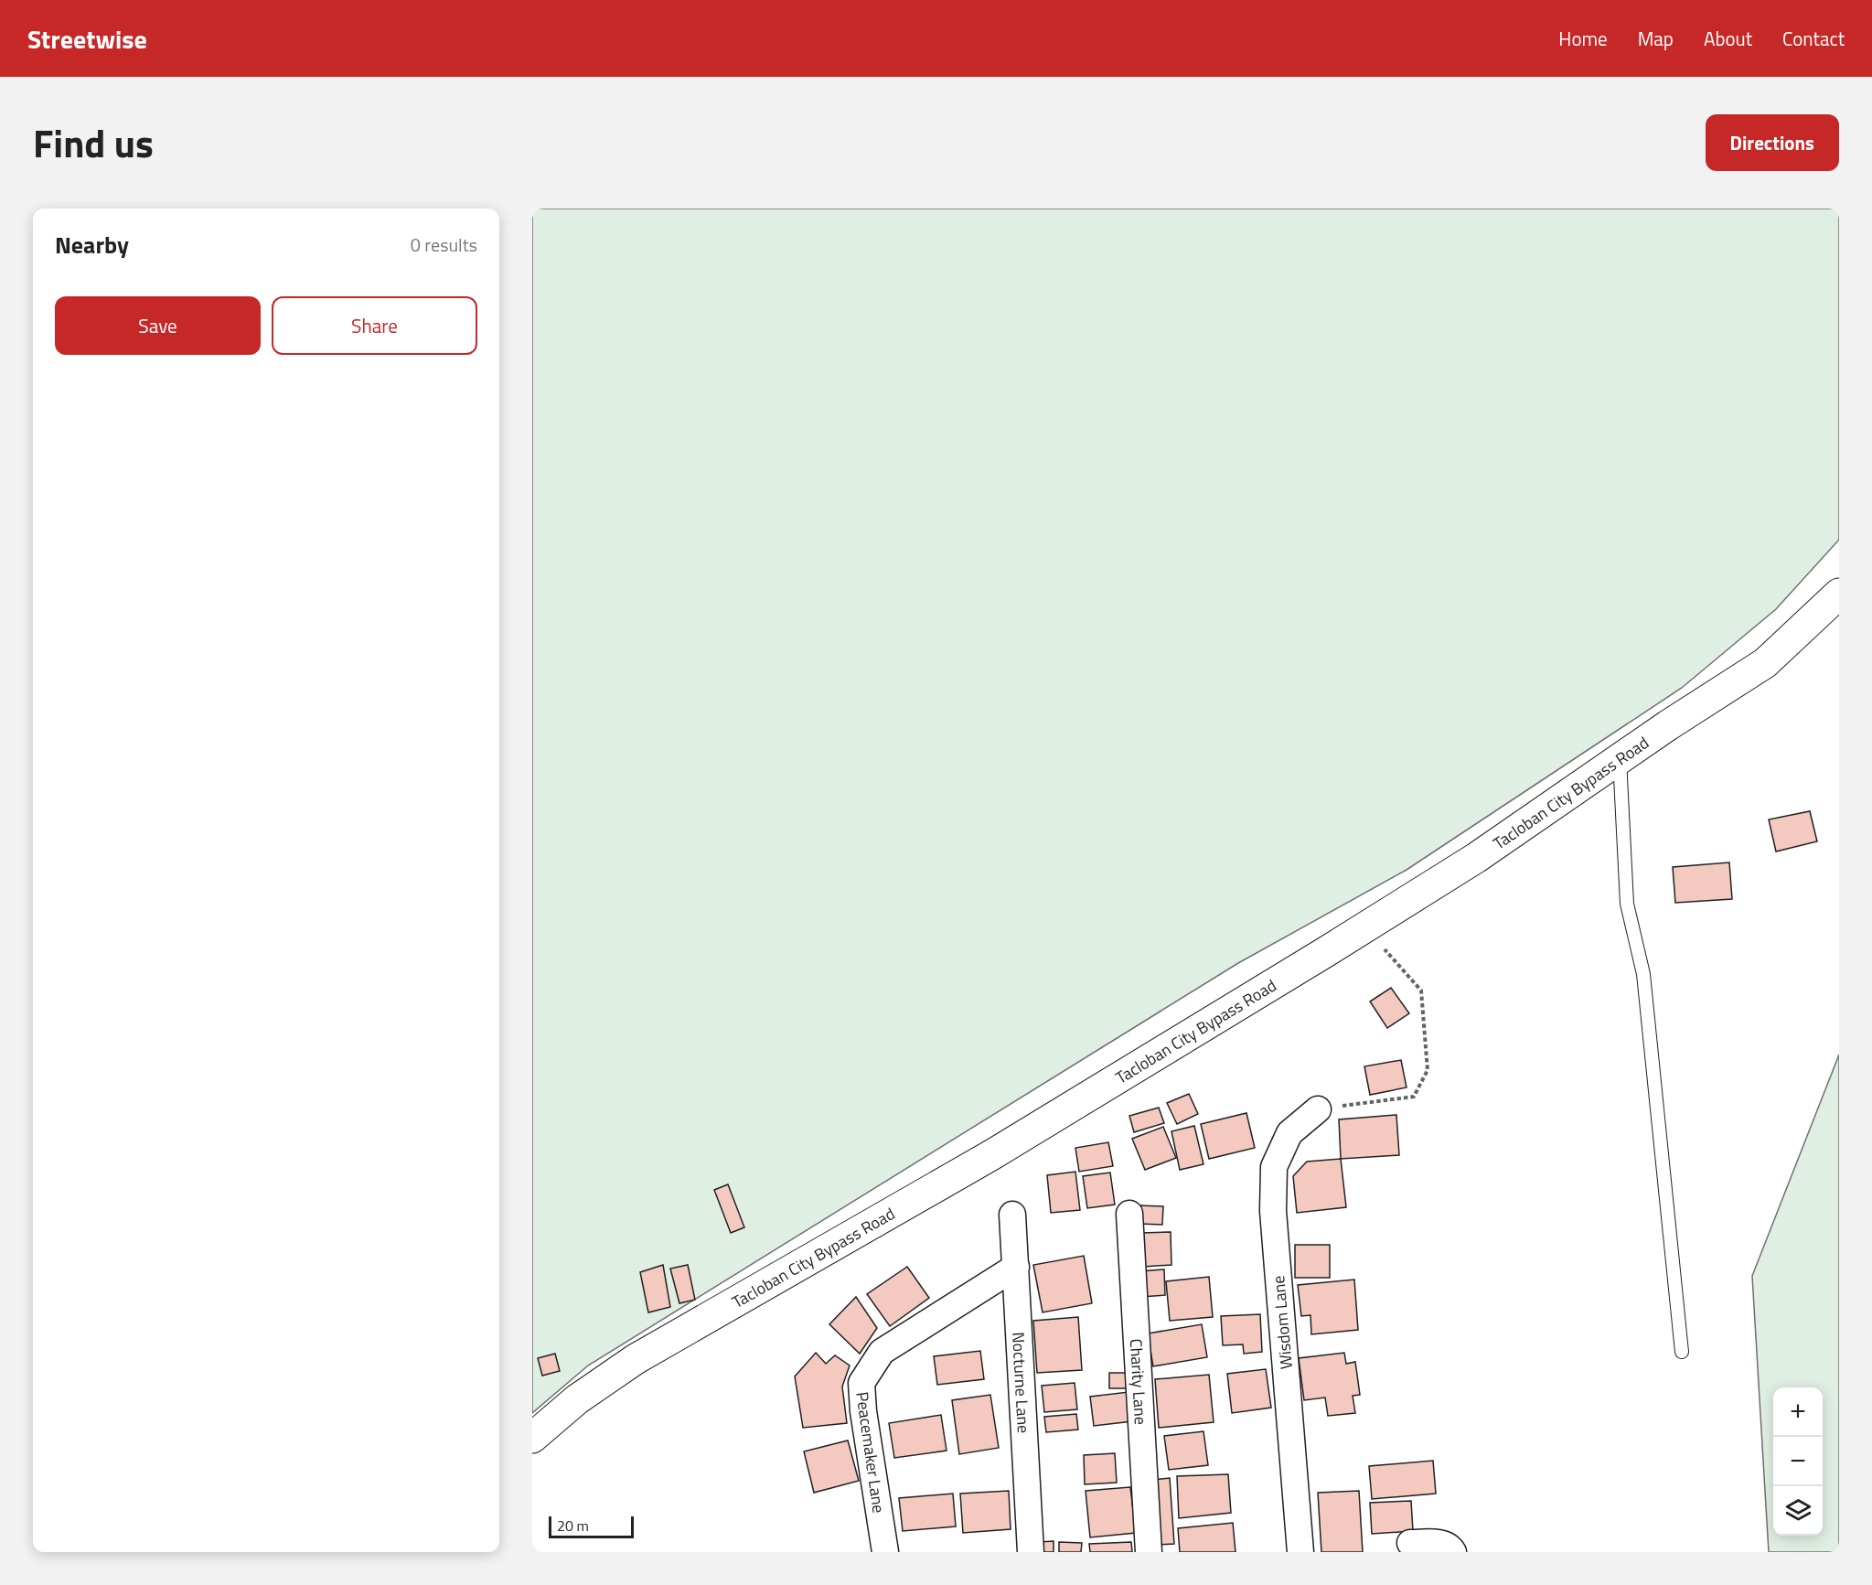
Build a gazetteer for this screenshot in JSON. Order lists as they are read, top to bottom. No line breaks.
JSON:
{"streets":{"highway":["Tacloban City Bypass Road"],"street":["Wisdom Lane","Nocturne Lane","Charity Lane","Peacemaker Lane"]},"crossings":[["Nocturne Lane","Peacemaker Lane"]],"scale_bar":"20 m","page":{"header":"Streetwise","nav":["Home","Map","About","Contact"],"title":"Find us","buttons":["Directions",["Save","Share"]],"heading":["Nearby","0 results"],"map_buttons":["+","−"],"scale":"20 m"}}
